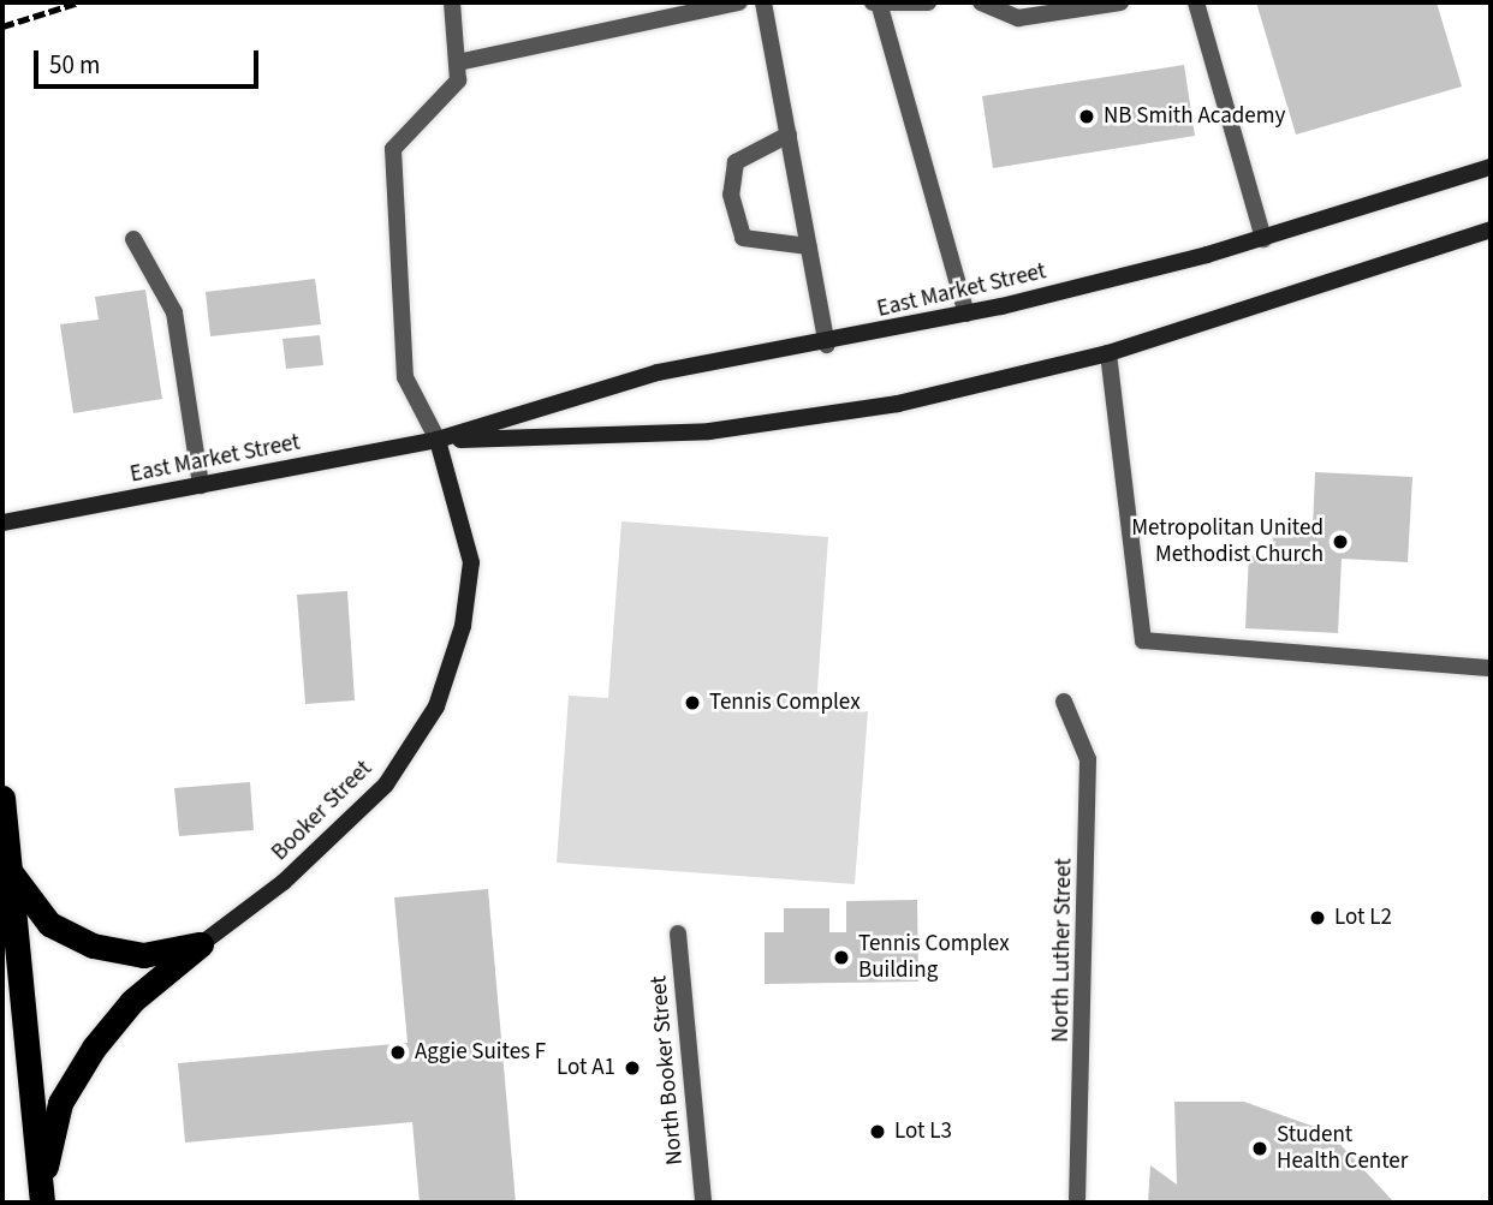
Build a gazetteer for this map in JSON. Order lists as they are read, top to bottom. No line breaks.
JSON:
{"streets":{"main road":["East Market Street","Booker Street"],"street":["North Luther Street","North Booker Street"]},"crossings":[["East Market Street","Booker Street"]],"places":["NB Smith Academy","Metropolitan United Methodist Church","Tennis Complex","Lot L2","Tennis Complex Building","Aggie Suites F","Lot A1","Lot L3","Student Health Center"],"scale_bar":"50 m"}
